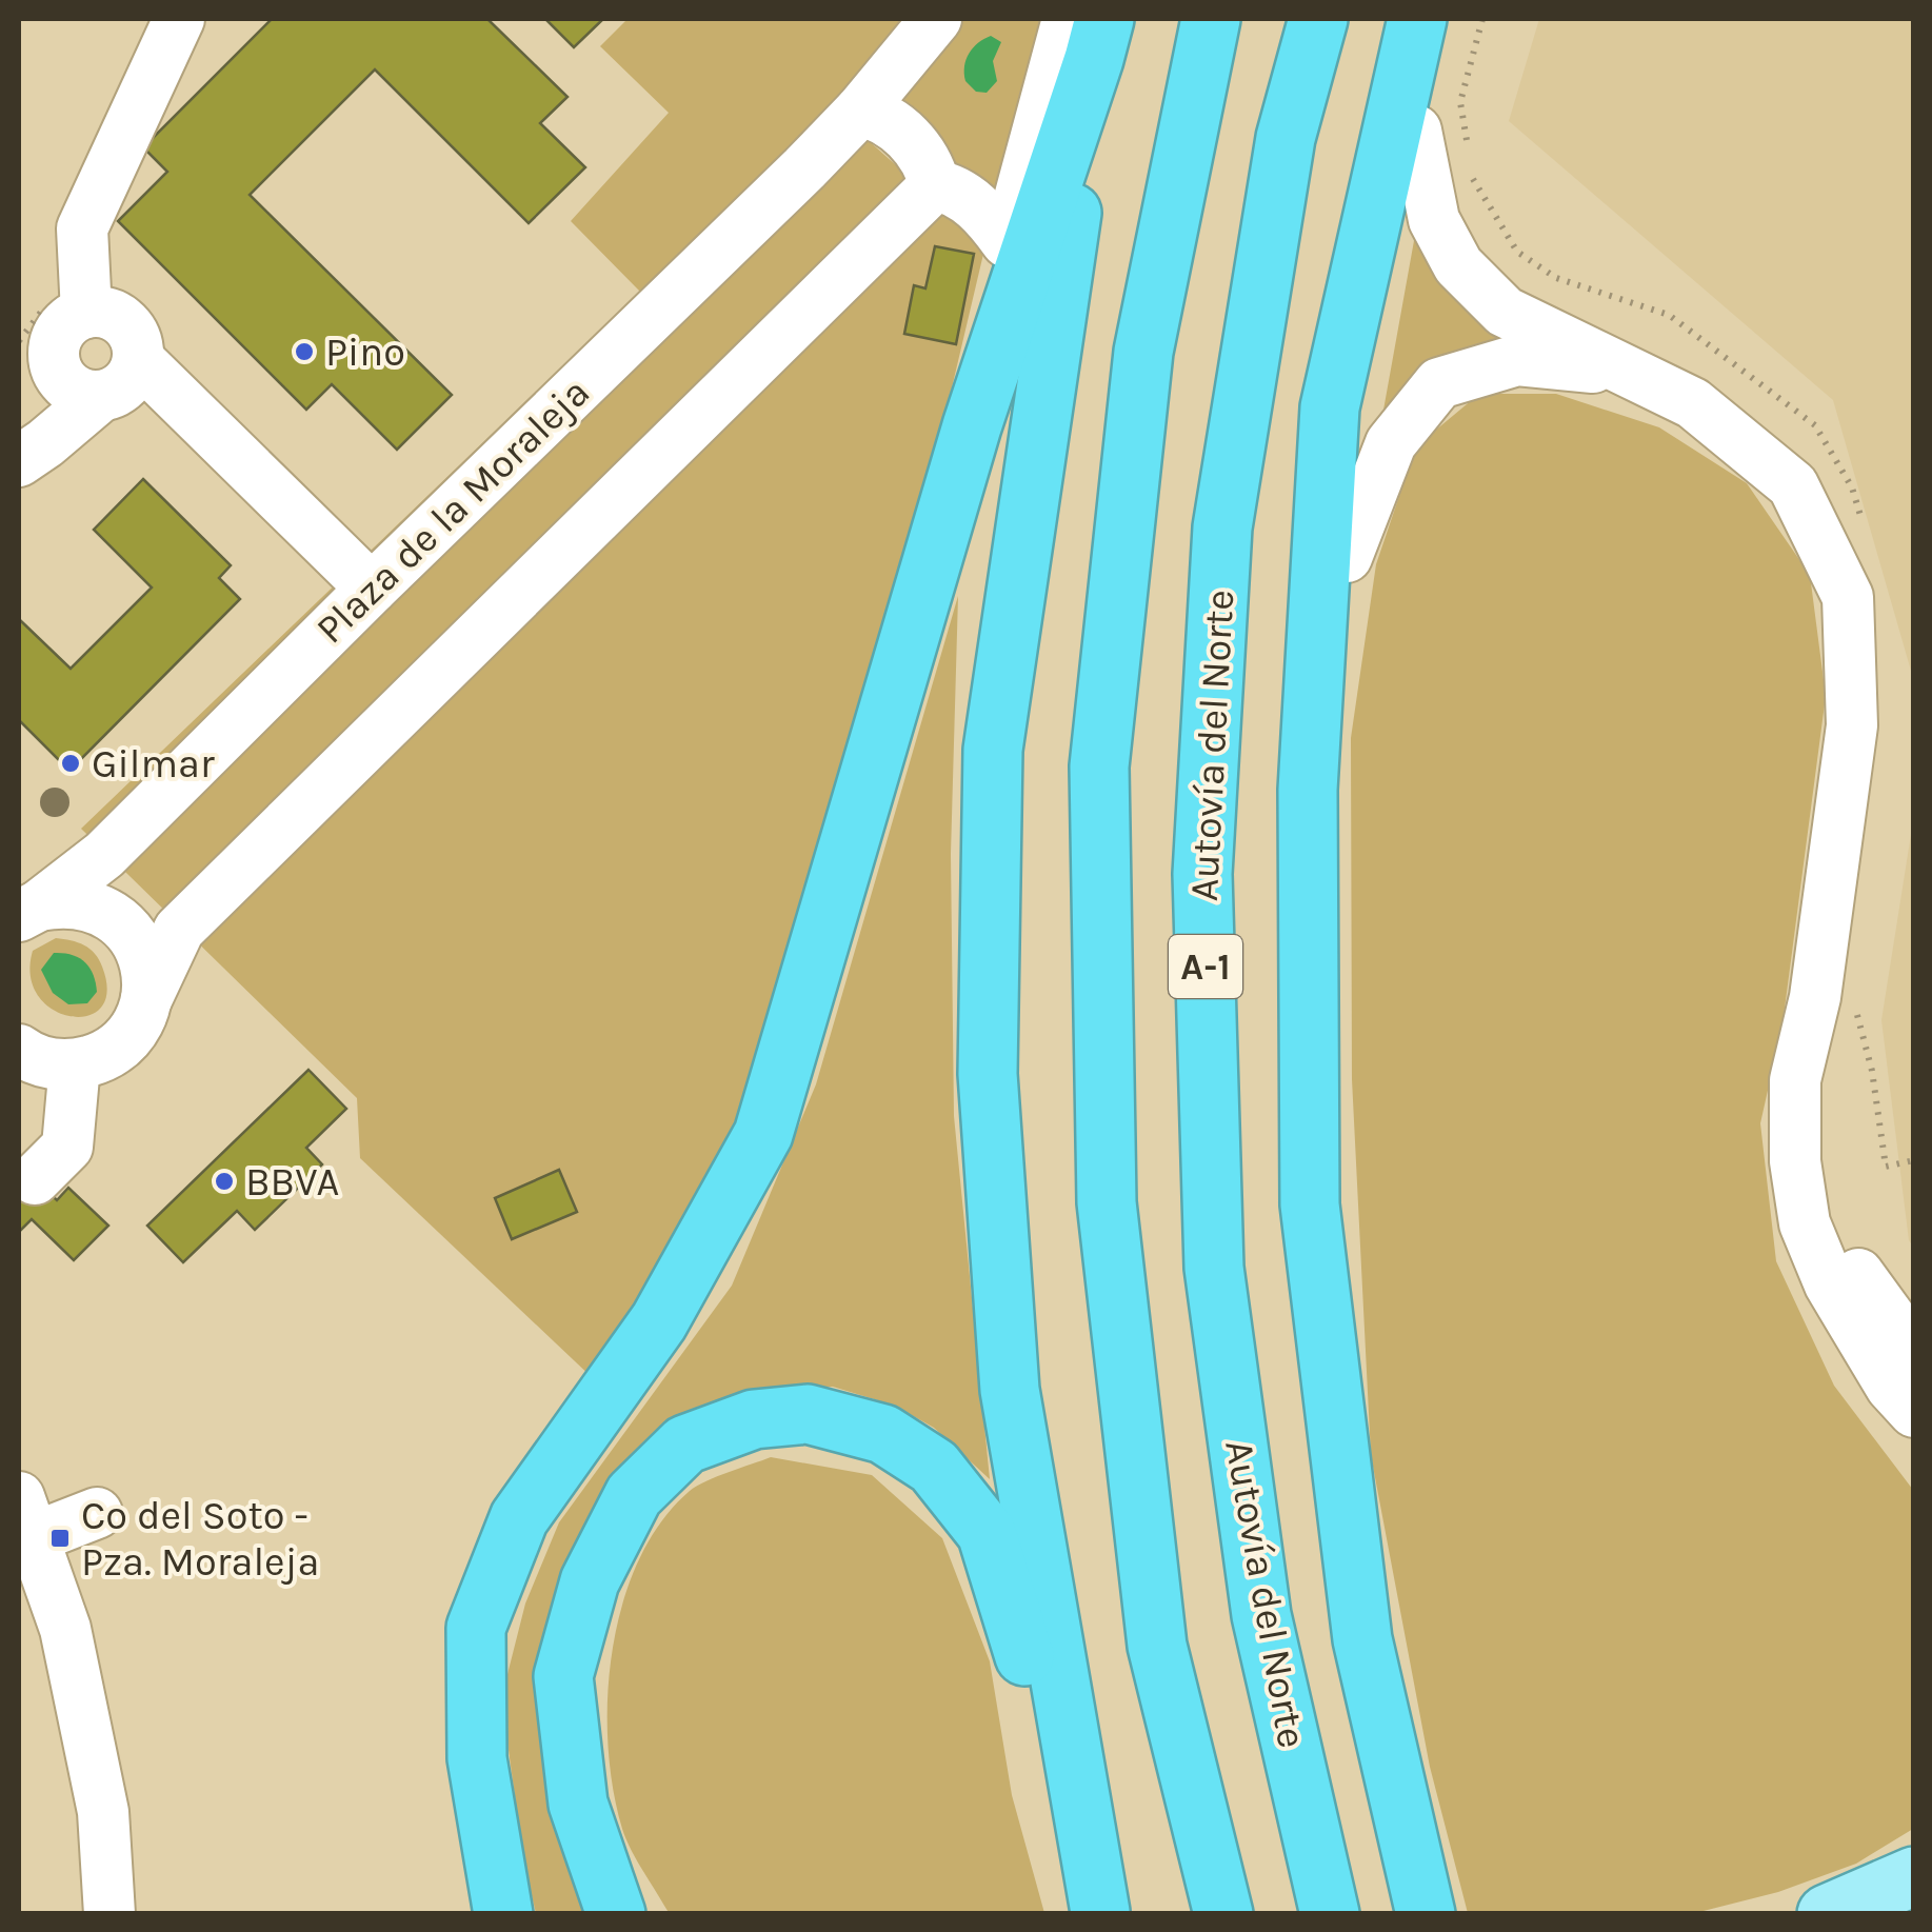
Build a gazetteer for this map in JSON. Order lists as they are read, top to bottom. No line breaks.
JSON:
{"streets":{"highway":["Autovía del Norte","A-1"],"street":["Plaza de la Moraleja"]},"places":{"other":["Pino","Gilmar","BBVA"],"transit":["Cº del Soto - Pza. Moraleja"]}}
